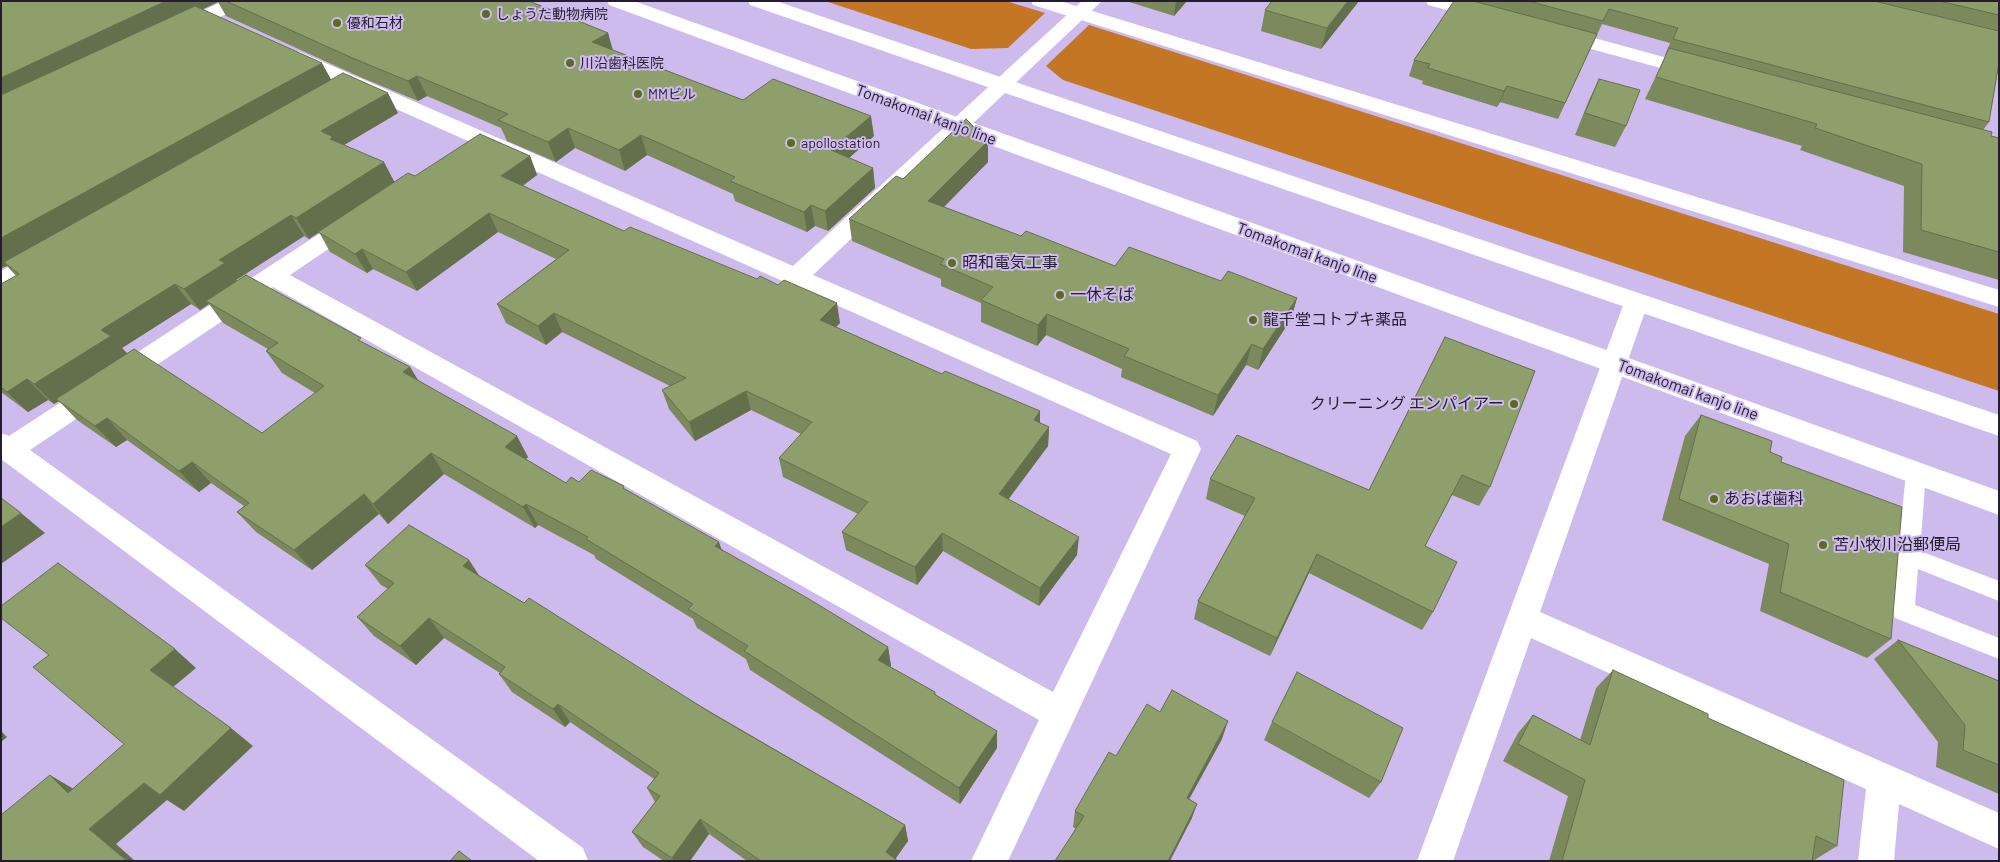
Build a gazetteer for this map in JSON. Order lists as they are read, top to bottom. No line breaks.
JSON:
{"streets":{"street":["Tomakomai kanjo line"]},"places":["しょうた動物病院","優和石材","川沿歯科医院","MMビル","apollostation","昭和電気工事","一休そば","龍千堂コトブキ薬品","クリーニング エンパイアー","あおば歯科","苫小牧川沿郵便局"]}
